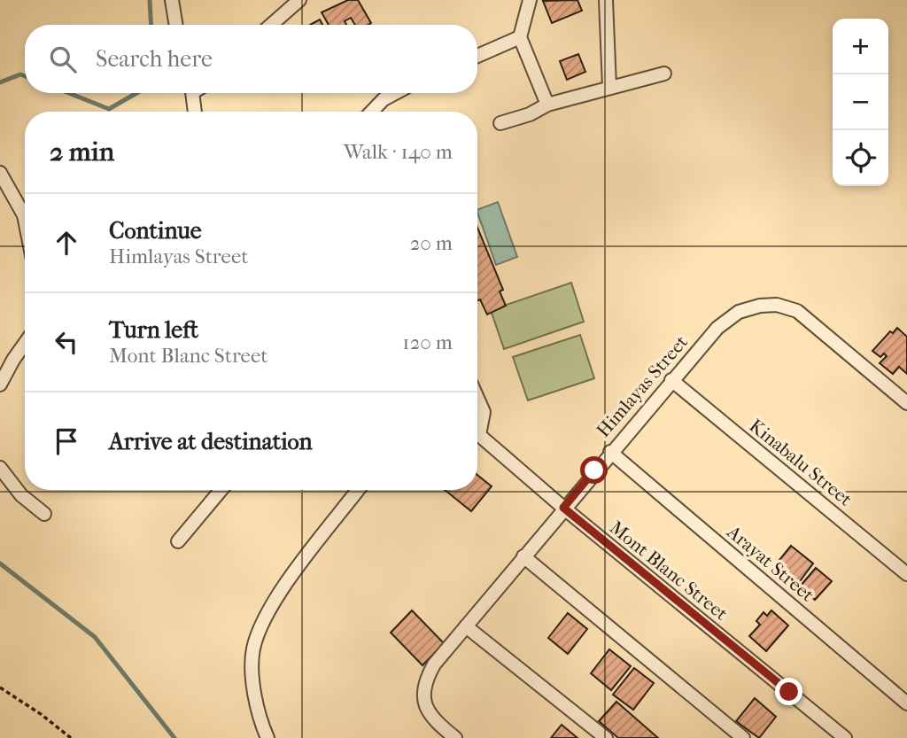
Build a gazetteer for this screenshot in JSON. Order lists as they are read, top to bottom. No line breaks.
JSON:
{"streets":{"street":["Himlayas Street","Kinabalu Street","Arayat Street","Mont Blanc Street"]},"crossings":[["Himlayas Street","Kinabalu Street"],["Himlayas Street","Arayat Street"],["Himlayas Street","Mont Blanc Street"]],"page":{"map_buttons":["+","−"],"search":"Search here","heading":["2 min","Walk · 140 m"],"list":[["Continue","Himlayas Street","20 m"],["Turn left","Mont Blanc Street","120 m"],"Arrive at destination"]}}
